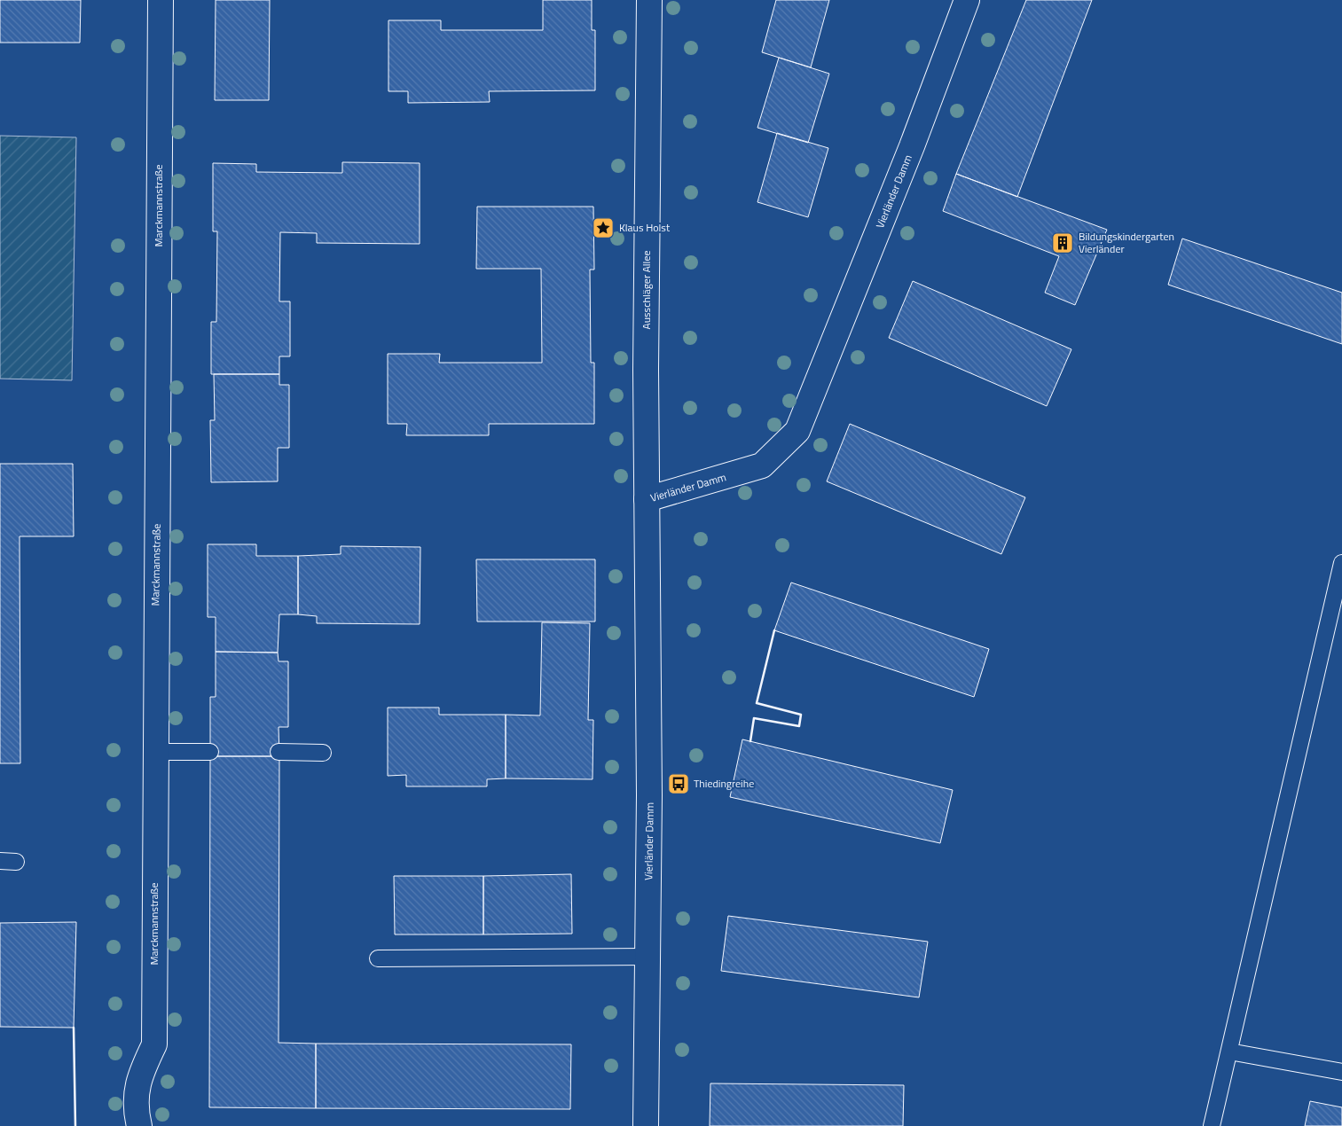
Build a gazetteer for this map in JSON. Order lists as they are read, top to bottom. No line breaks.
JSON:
{"streets":{"street":["Vierländer Damm","Marckmannstraße","Ausschläger Allee"]},"crossings":[["Vierländer Damm","Ausschläger Allee"]],"places":{"place":["Klaus Holst"],"building":["Bildungskindergarten Vierländer"],"bus stop":["Thiedingreihe"]}}
